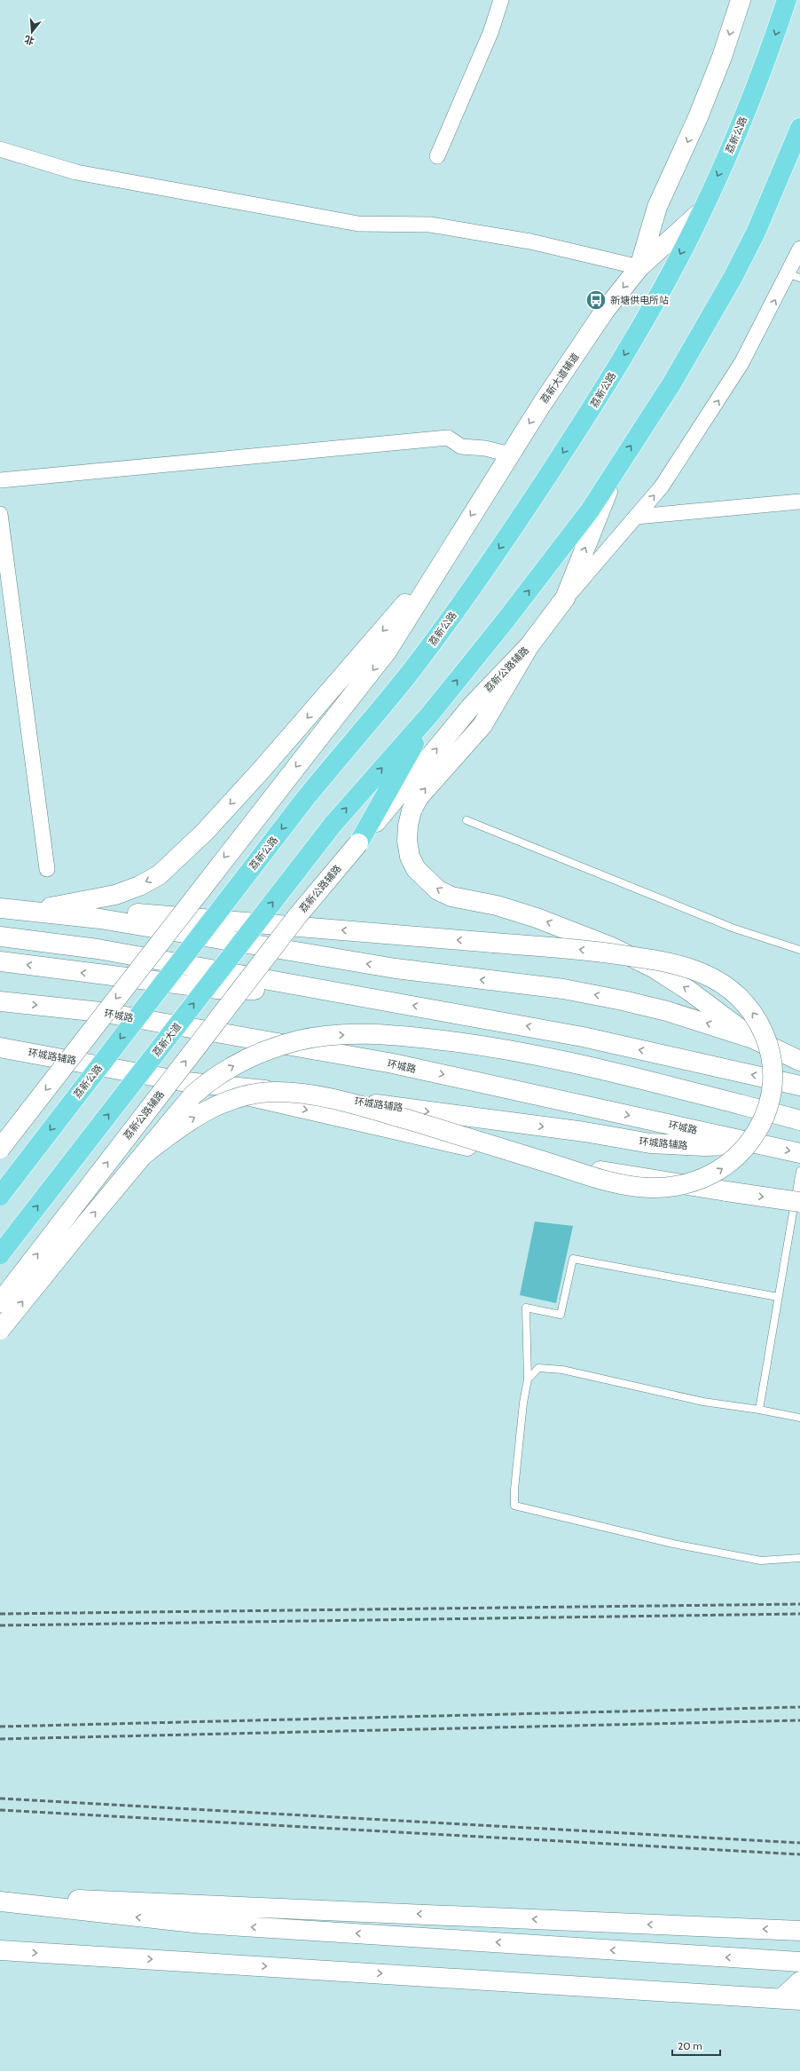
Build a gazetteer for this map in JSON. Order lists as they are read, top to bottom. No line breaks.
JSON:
{"streets":{"main road":["荔新公路","荔新大道辅道","荔新公路辅路","环城路","荔新大道","环城路辅路"]},"crossings":[["荔新公路","荔新大道辅道"],["环城路","环城路辅路"]],"places":{"bus stop":["新塘供电所站"]},"scale_bar":"20 m","north":"bottom"}
